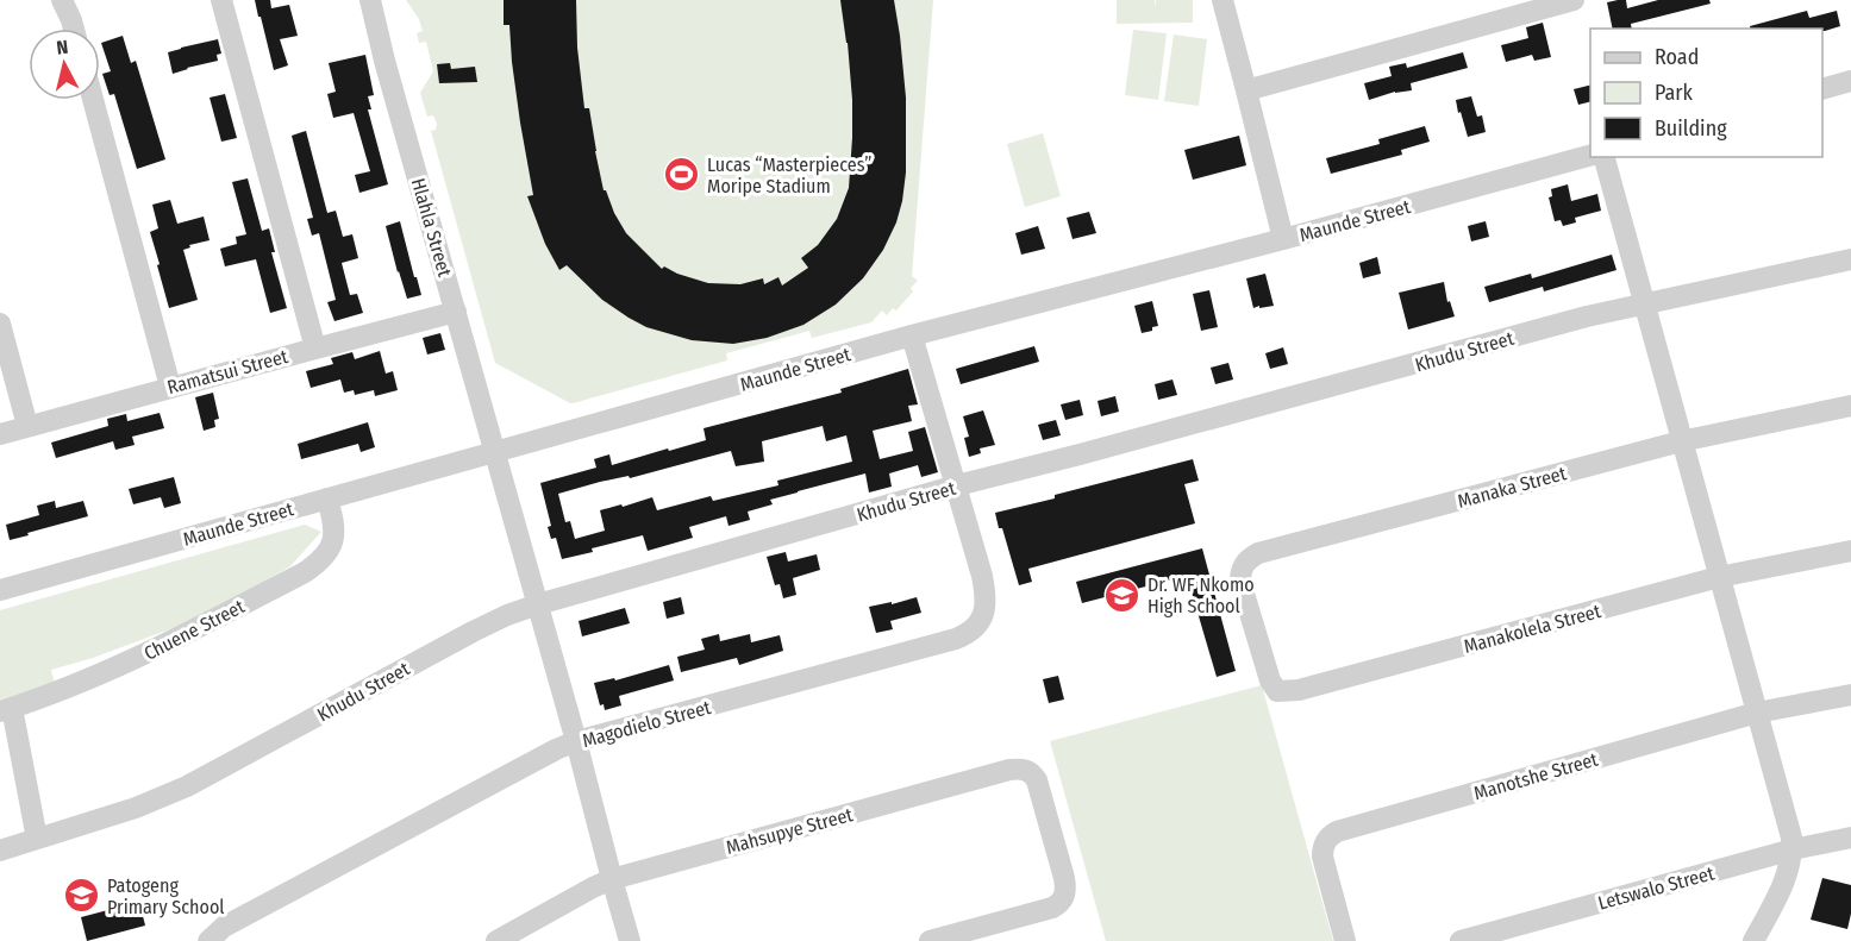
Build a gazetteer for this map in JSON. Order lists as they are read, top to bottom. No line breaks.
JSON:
{"streets":{"street":["Maunde Street","Hlahla Street","Khudu Street","Ramatsui Street","Manaka Street","Manakolela Street","Chuene Street","Magodielo Street","Manotshe Street","Mahsupye Street","Letswalo Street"]},"crossings":[["Maunde Street","Hlahla Street"],["Maunde Street","Chuene Street"],["Maunde Street","Magodielo Street"],["Hlahla Street","Khudu Street"],["Hlahla Street","Ramatsui Street"],["Hlahla Street","Magodielo Street"],["Hlahla Street","Mahsupye Street"],["Khudu Street","Magodielo Street"],["Manaka Street","Manakolela Street"]],"places":{"sports":["Lucas “Masterpieces” Moripe Stadium"],"school or university":["Dr. WF Nkomo High School","Patogeng Primary School"]},"legend":["Road","Park","Building"],"north":"top"}
